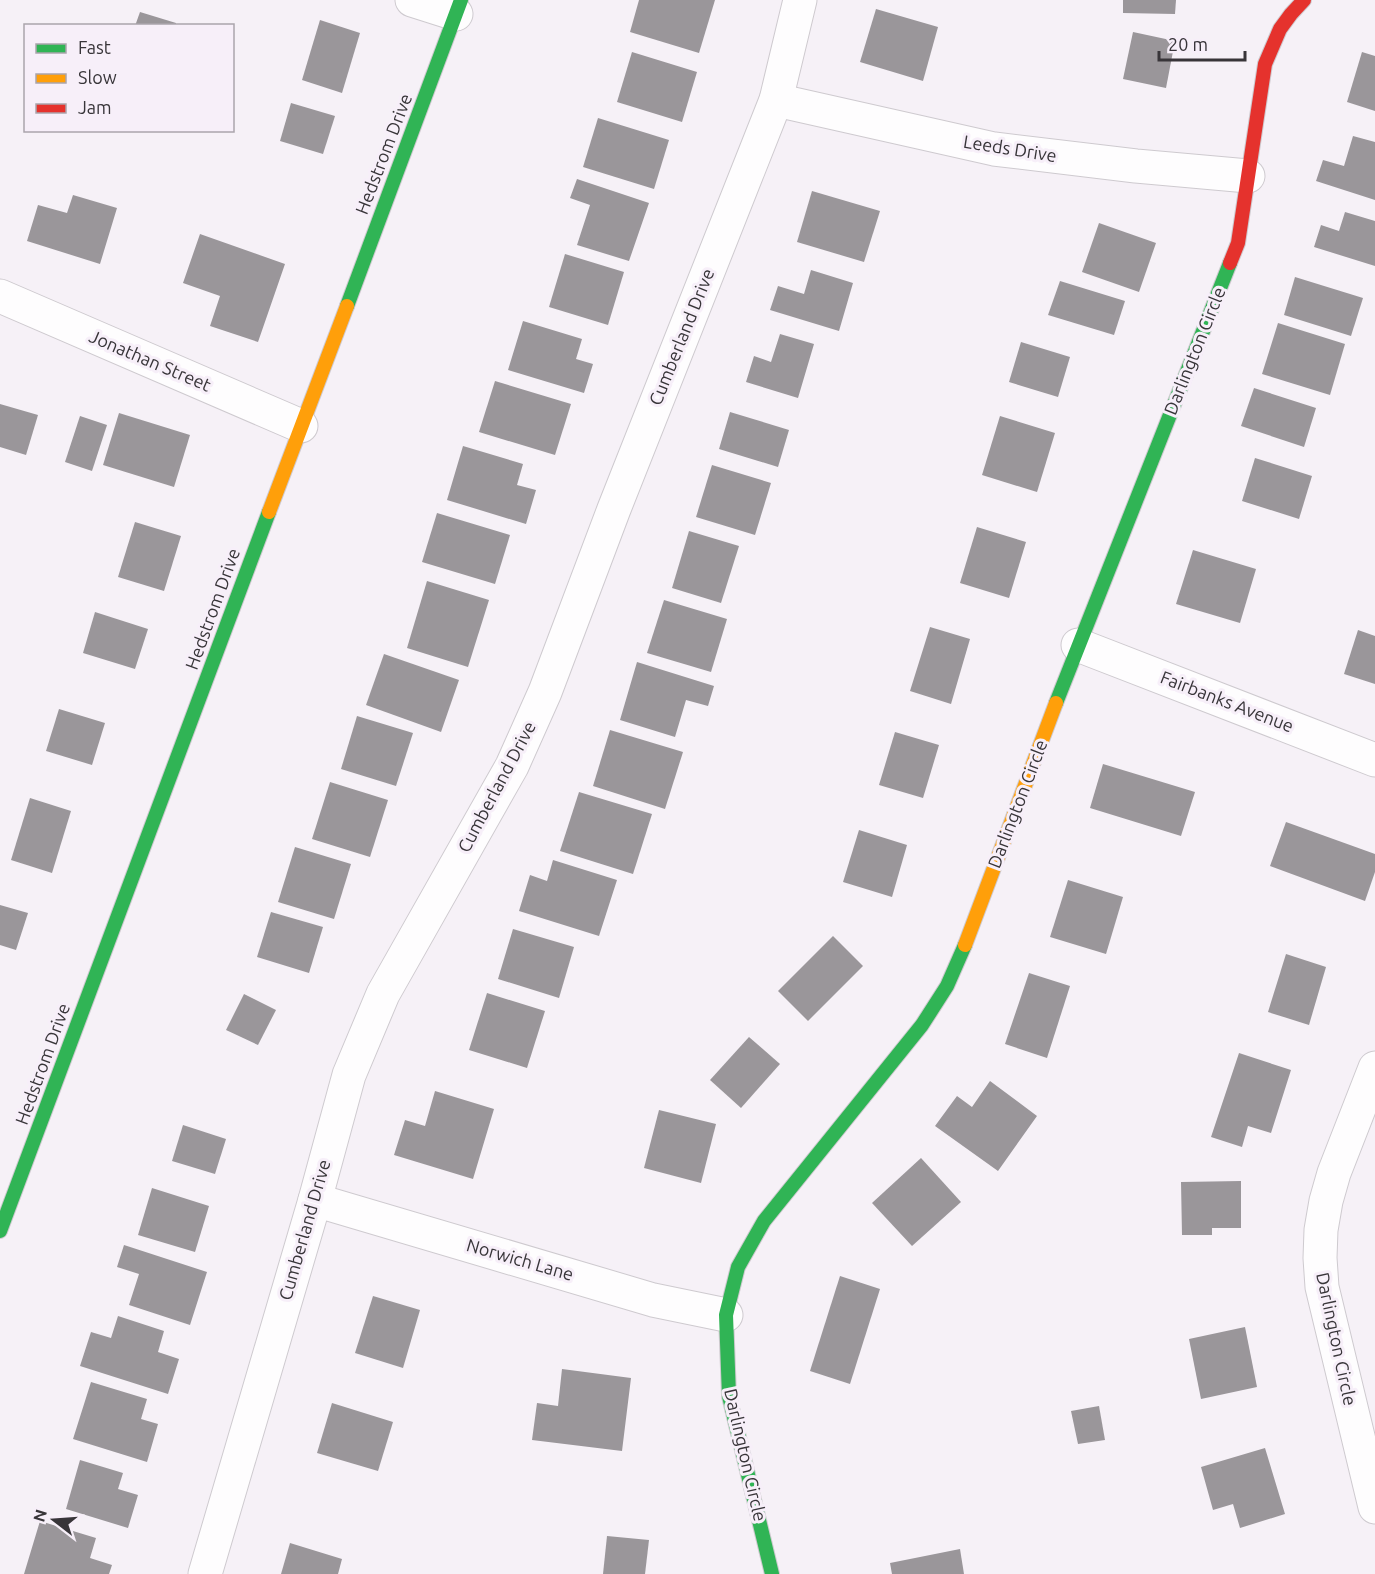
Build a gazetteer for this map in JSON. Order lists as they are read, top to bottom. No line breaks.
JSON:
{"streets":{"street":["Leeds Drive","Hedstrom Drive","Cumberland Drive","Darlington Circle","Jonathan Street","Fairbanks Avenue","Norwich Lane"]},"crossings":[["Leeds Drive","Cumberland Drive"],["Leeds Drive","Darlington Circle"],["Hedstrom Drive","Jonathan Street"],["Cumberland Drive","Norwich Lane"],["Darlington Circle","Fairbanks Avenue"],["Darlington Circle","Norwich Lane"]],"legend":["Fast","Slow","Jam"],"scale_bar":"20 m","north":"left"}
